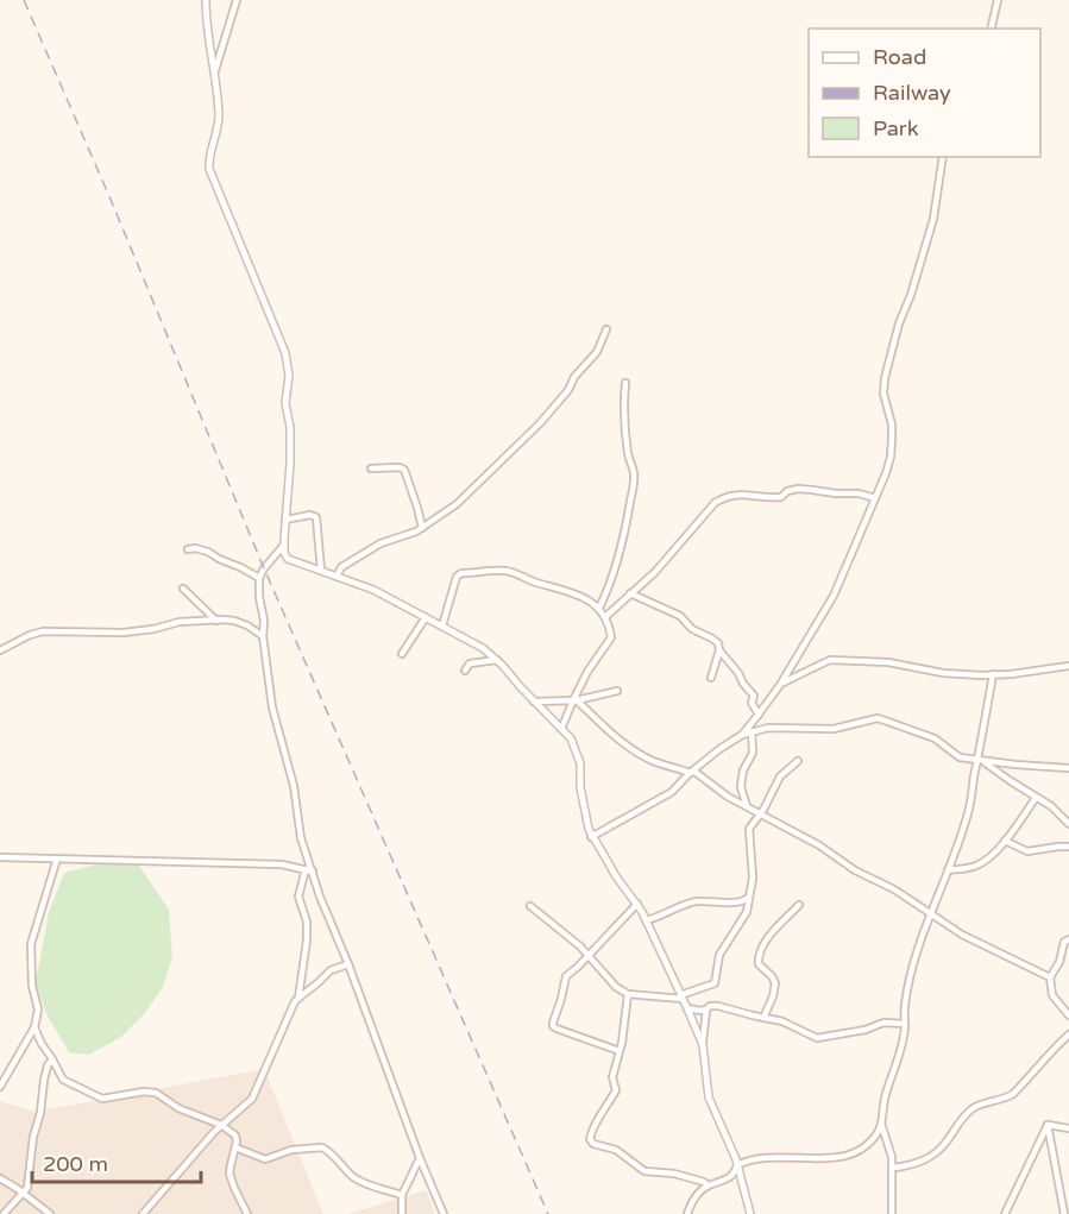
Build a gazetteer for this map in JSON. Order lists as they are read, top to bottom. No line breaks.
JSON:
{"legend":["Road","Railway","Park"],"scale_bar":"200 m"}
